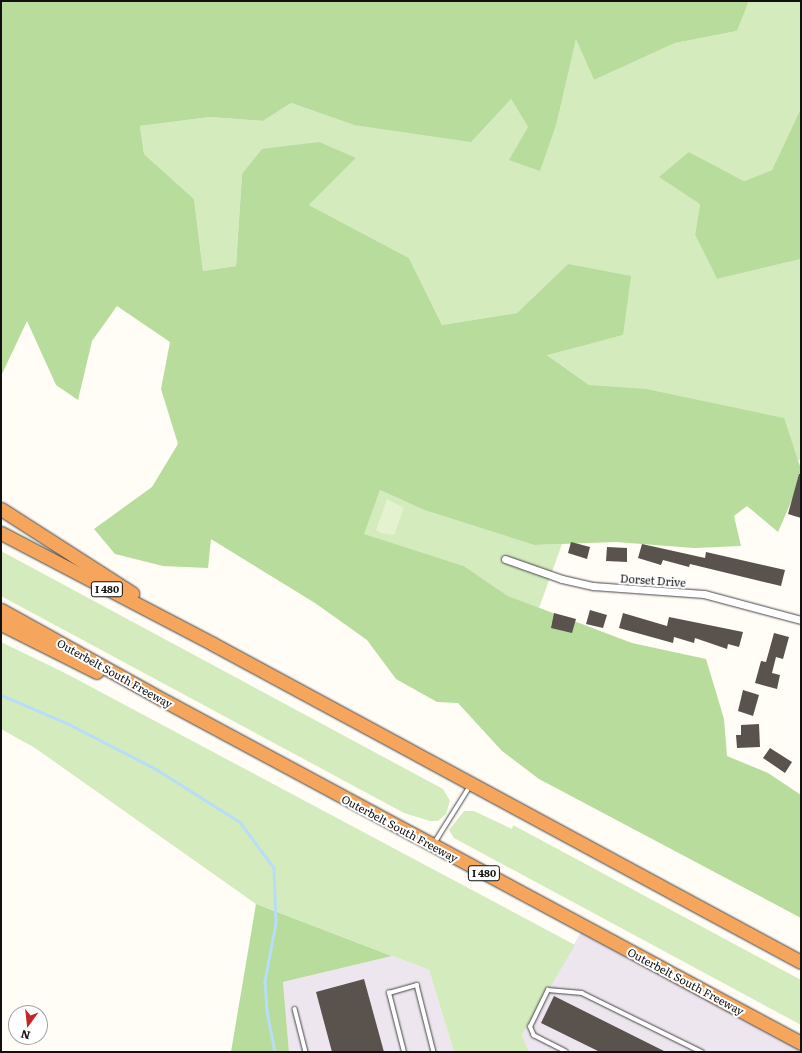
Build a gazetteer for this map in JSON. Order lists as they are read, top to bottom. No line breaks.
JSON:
{"streets":{"highway":["I 480","Outerbelt South Freeway"],"street":["Dorset Drive"]},"north":"bottom"}
